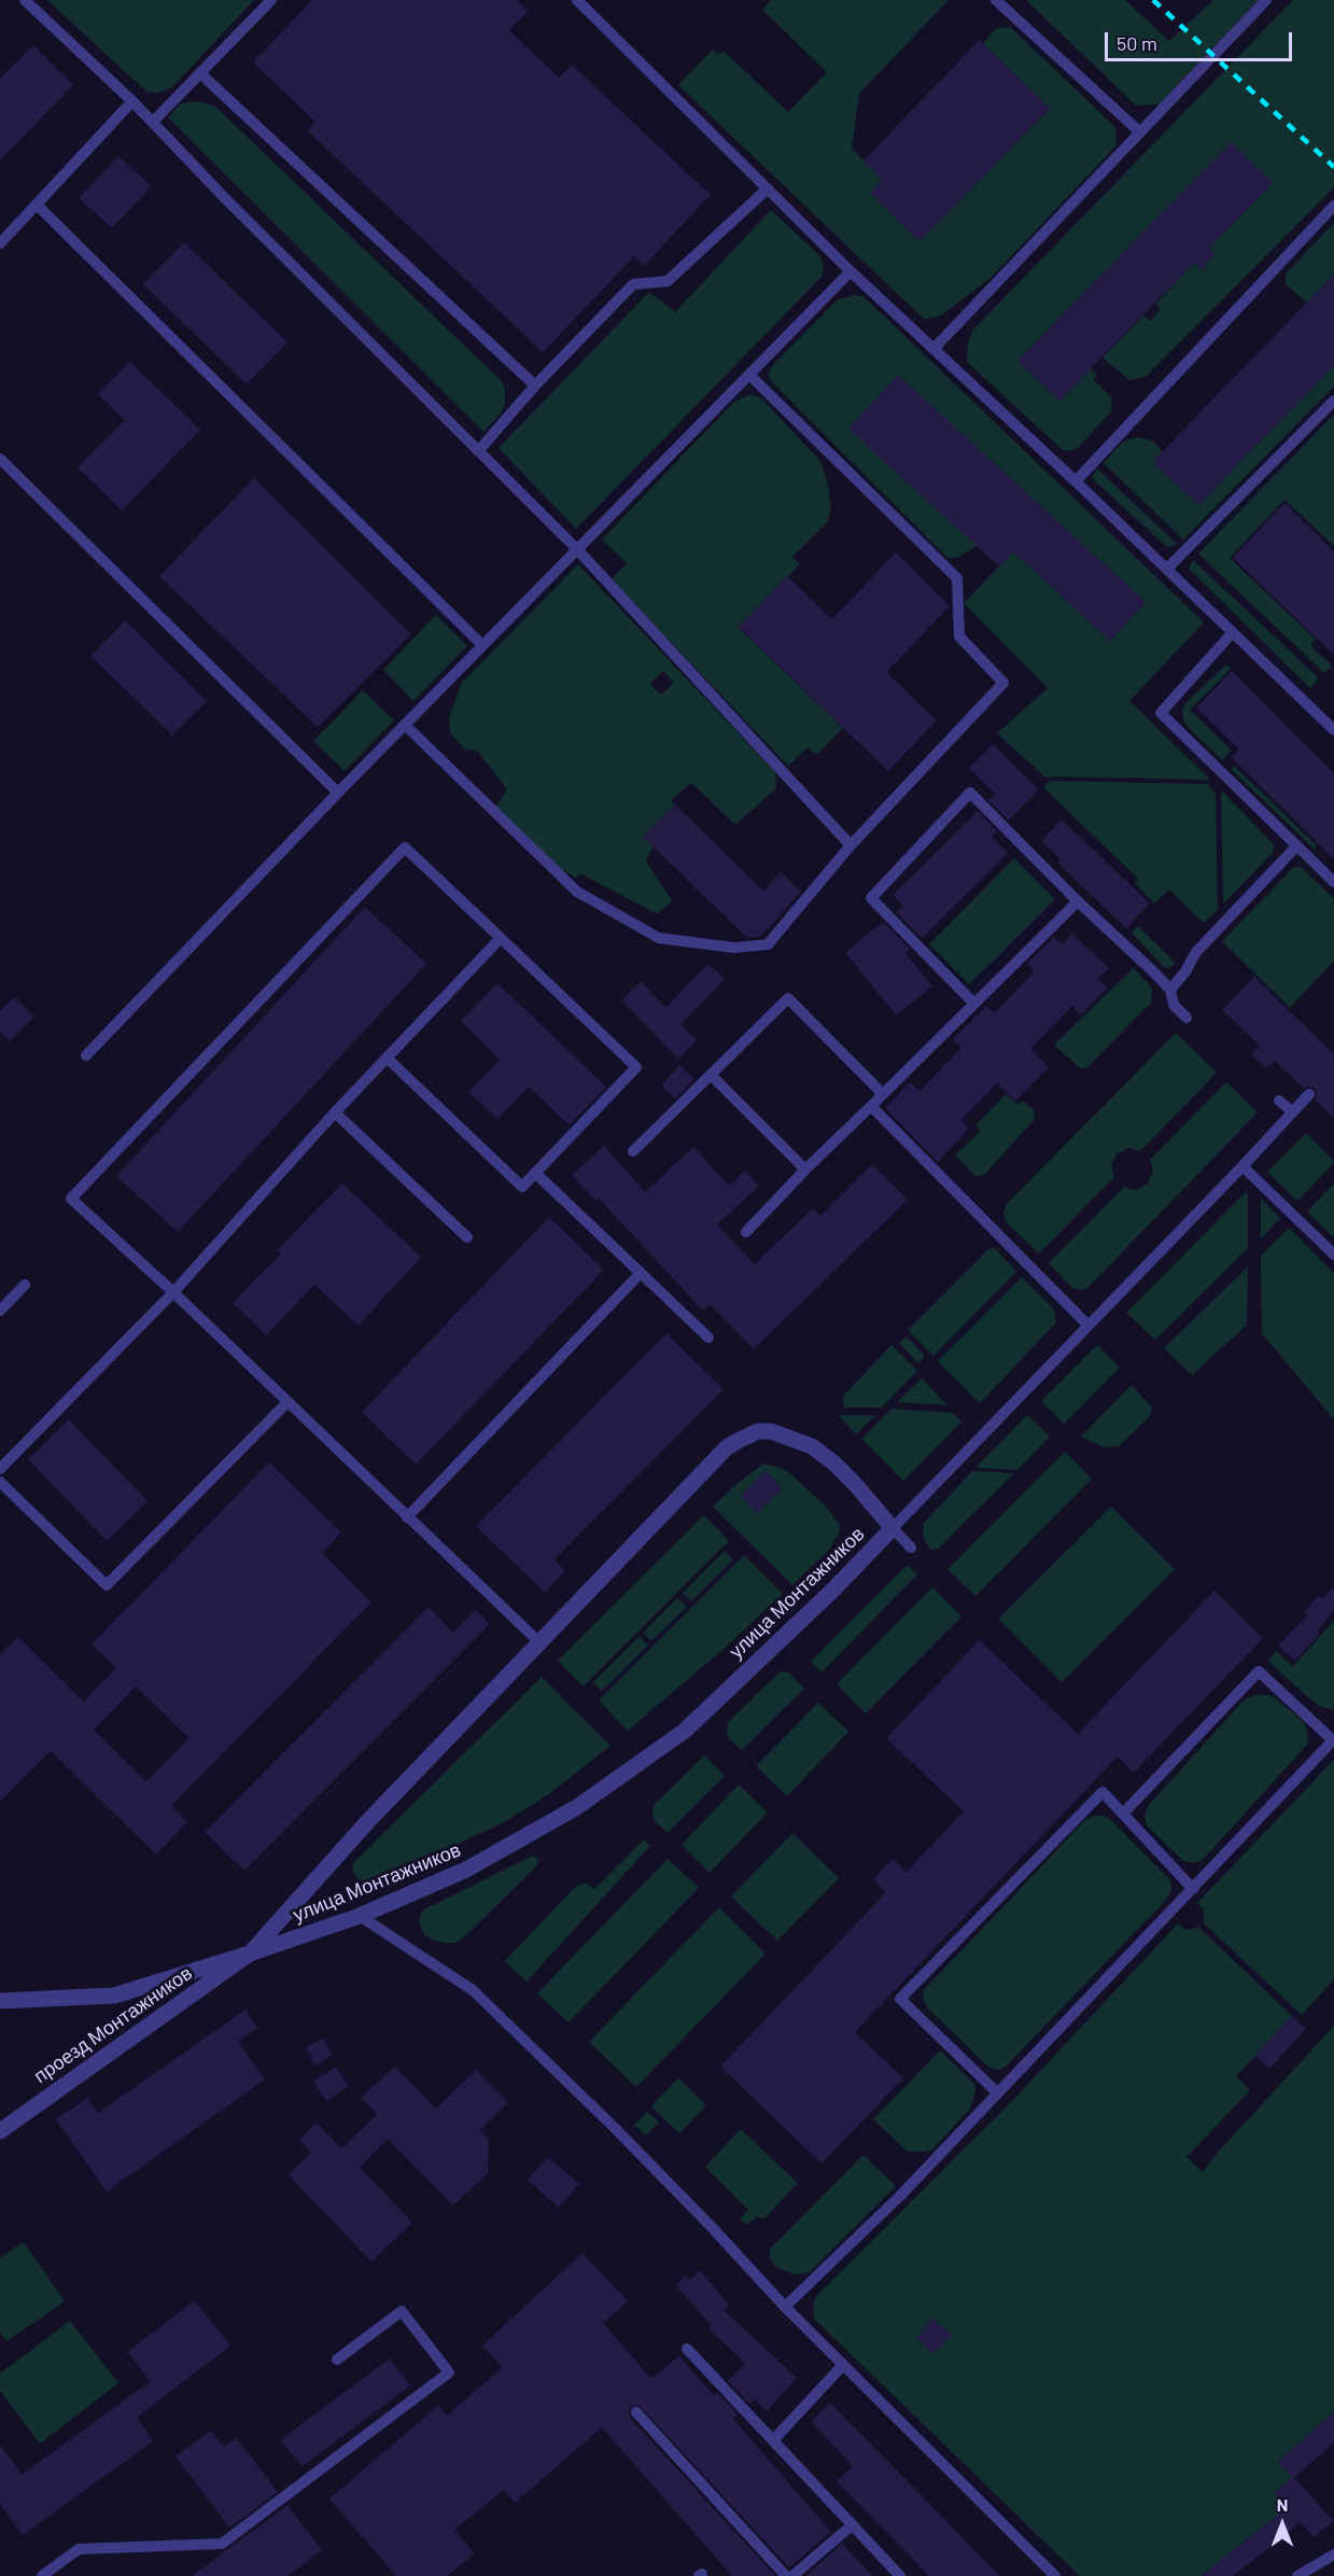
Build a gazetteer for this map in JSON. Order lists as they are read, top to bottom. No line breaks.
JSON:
{"streets":{"street":["улица Монтажников","проезд Монтажников"]},"crossings":[["улица Монтажников","проезд Монтажников"]],"scale_bar":"50 m","north":"top"}
